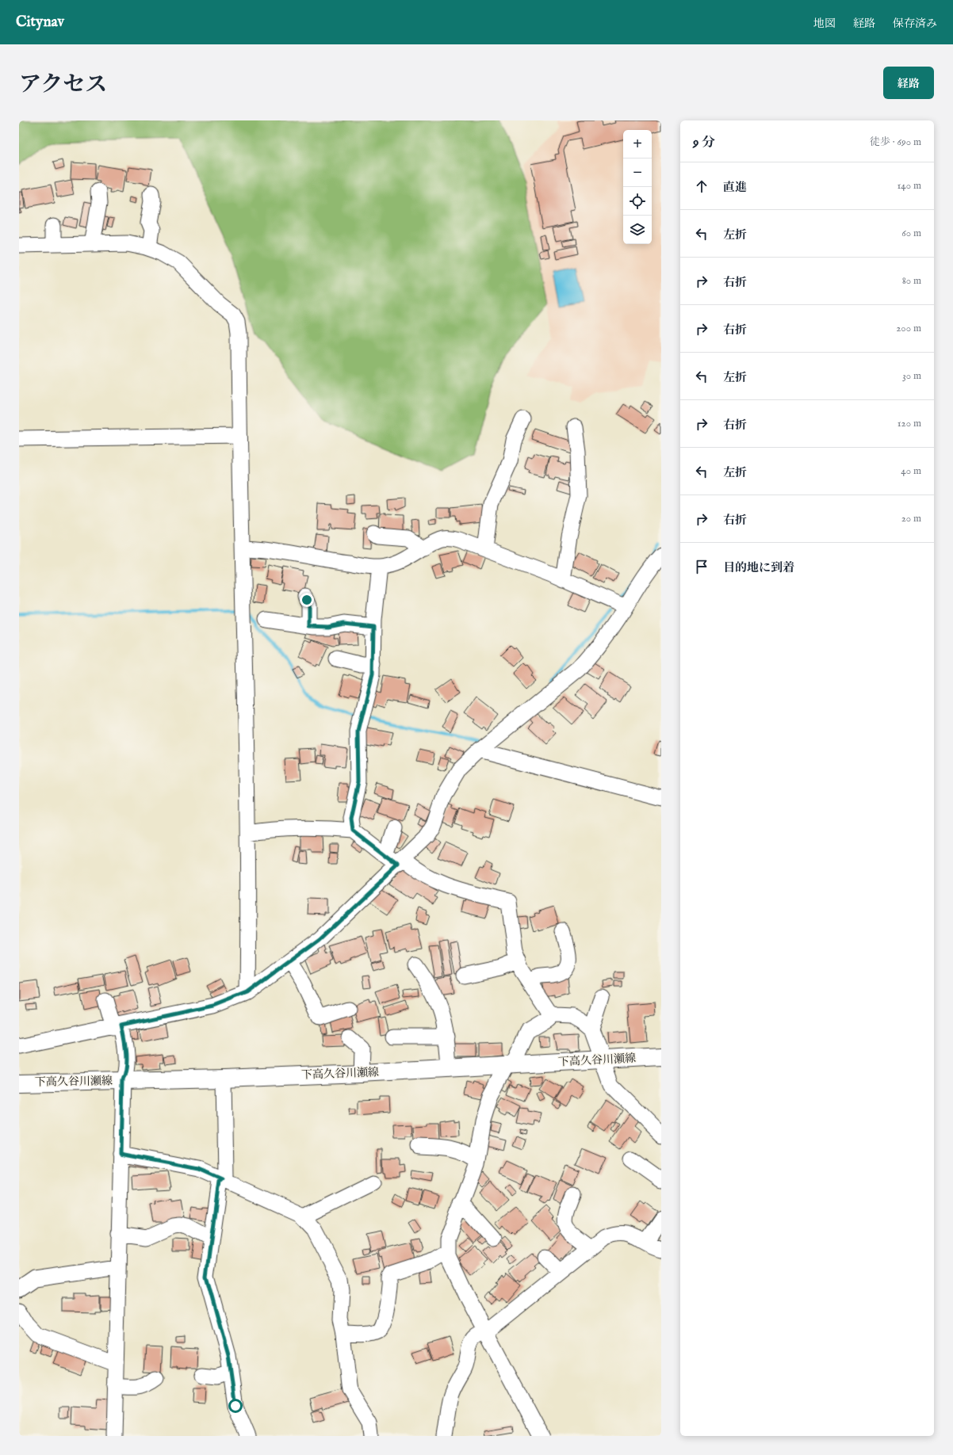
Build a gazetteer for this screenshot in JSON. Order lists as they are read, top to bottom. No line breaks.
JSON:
{"streets":{"main road":["下高久谷川瀬線"]},"page":{"header":"Citynav","nav":["地図","経路","保存済み"],"title":"アクセス","buttons":"経路","heading":["9 分","徒歩 · 690 m"],"map_buttons":["+","−"],"list":[["直進","140 m"],["左折","60 m"],["右折","80 m"],["右折","200 m"],["左折","30 m"],["右折","120 m"],["左折","40 m"],["右折","20 m"],"目的地に到着"]}}
